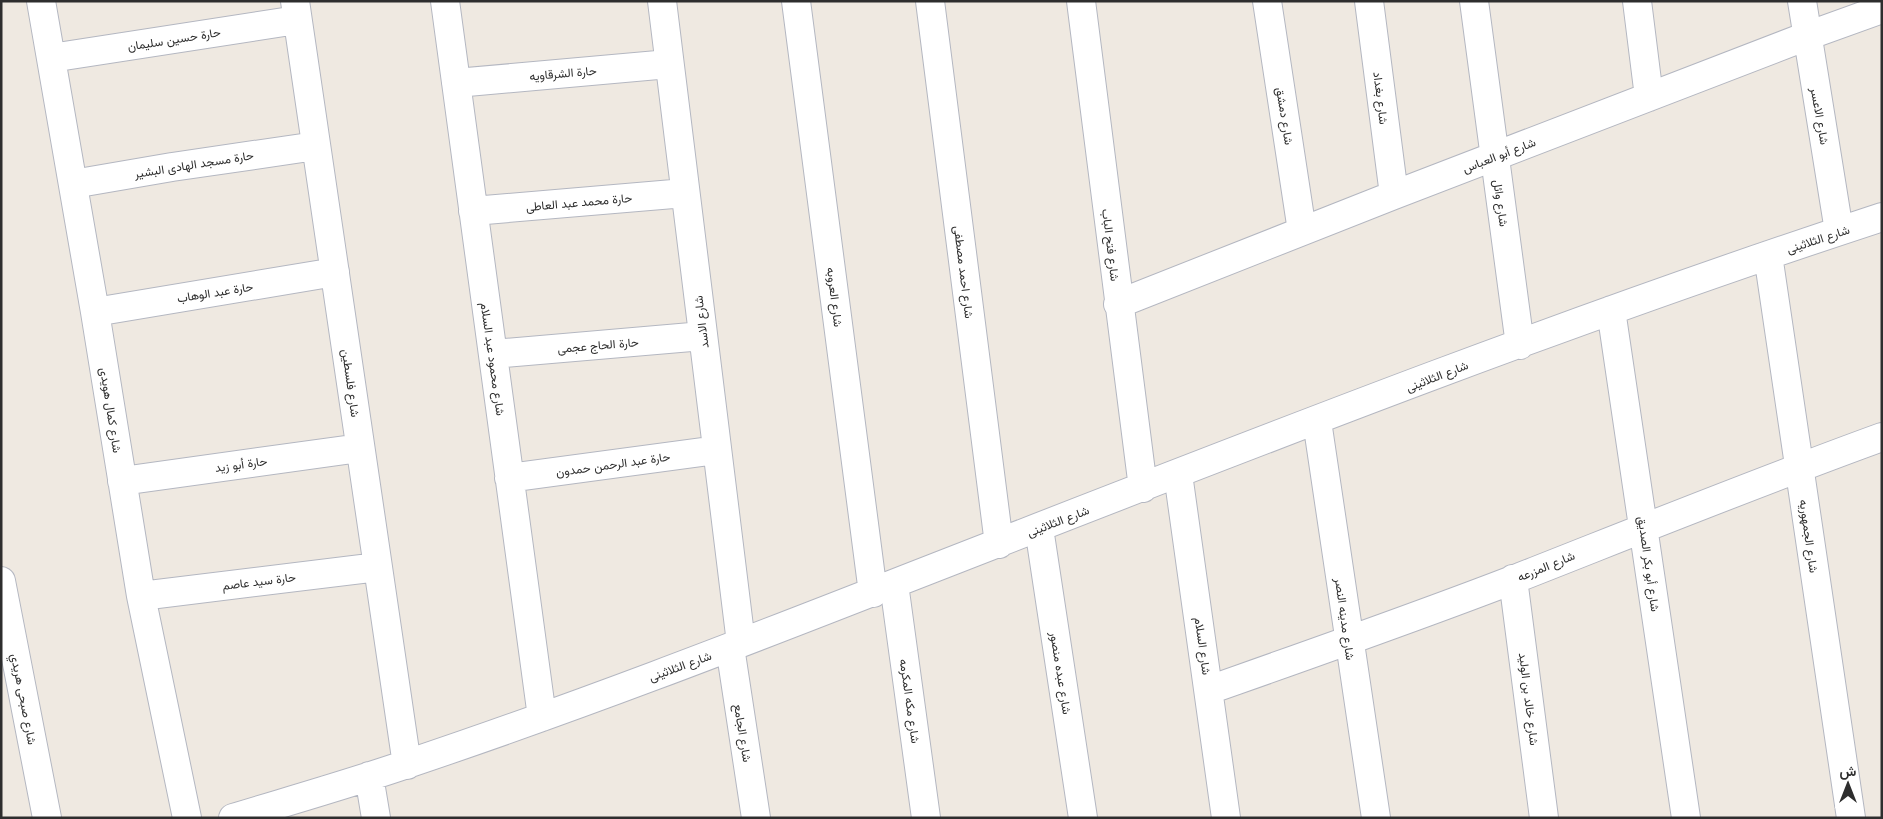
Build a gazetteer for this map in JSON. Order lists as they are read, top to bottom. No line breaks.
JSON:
{"streets":{"street":["حارة حسين سليمان","حارة الشرقاويه","شارع بغداد","شارع دمشق","شارع الاعسر","شارع أبو العباس","حارة مسجد الهادى البشير","حارة محمد عبد العاطى","شارع وائل","شارع الثلاثينى","شارع فتح الباب","شارع احمد مصطفى","حارة عبد الوهاب","شارع العروبه","شارع الاسد","حارة الحاج عجمى","شارع محمود عبد السلام","شارع فلسطين","شارع كمال هويدى","حارة أبو زيد","حارة عبد الرحمن حمدون","شارع الجمهوريه","شارع أبو بكر الصديق","شارع المزرعه","حارة سيد عاصم","شارع مدينه النصر","شارع السلام","شارع عبده منصور","شارع صبحى هريدي","شارع خالد بن الوليد","شارع مكه المكرمه","شارع الجامع"]},"crossings":[["حارة حسين سليمان","شارع فلسطين"],["حارة حسين سليمان","شارع كمال هويدى"],["حارة الشرقاويه","شارع الاسد"],["حارة الشرقاويه","شارع محمود عبد السلام"],["شارع بغداد","شارع أبو العباس"],["شارع دمشق","شارع أبو العباس"],["شارع الاعسر","شارع أبو العباس"],["شارع الاعسر","شارع الثلاثينى"],["شارع أبو العباس","شارع وائل"],["شارع أبو العباس","شارع فتح الباب"],["حارة مسجد الهادى البشير","شارع فلسطين"],["حارة مسجد الهادى البشير","شارع كمال هويدى"],["حارة محمد عبد العاطى","شارع الاسد"],["حارة محمد عبد العاطى","شارع محمود عبد السلام"],["شارع وائل","شارع الثلاثينى"],["شارع الثلاثينى","شارع فتح الباب"],["شارع الثلاثينى","شارع احمد مصطفى"],["شارع الثلاثينى","شارع العروبه"],["شارع الثلاثينى","شارع الاسد"],["شارع الثلاثينى","شارع محمود عبد السلام"],["شارع الثلاثينى","شارع فلسطين"],["شارع الثلاثينى","شارع الجمهوريه"],["شارع الثلاثينى","شارع أبو بكر الصديق"],["شارع الثلاثينى","شارع مدينه النصر"],["شارع الثلاثينى","شارع السلام"],["شارع الثلاثينى","شارع عبده منصور"],["شارع الثلاثينى","شارع مكه المكرمه"],["شارع الثلاثينى","شارع الجامع"],["حارة عبد الوهاب","شارع فلسطين"],["حارة عبد الوهاب","شارع كمال هويدى"],["شارع العروبه","شارع مكه المكرمه"],["شارع الاسد","حارة الحاج عجمى"],["شارع الاسد","حارة عبد الرحمن حمدون"],["شارع الاسد","شارع الجامع"],["حارة الحاج عجمى","شارع محمود عبد السلام"],["شارع محمود عبد السلام","حارة عبد الرحمن حمدون"],["شارع فلسطين","حارة أبو زيد"],["شارع فلسطين","حارة سيد عاصم"],["شارع كمال هويدى","حارة أبو زيد"],["شارع كمال هويدى","حارة سيد عاصم"],["شارع الجمهوريه","شارع المزرعه"],["شارع أبو بكر الصديق","شارع المزرعه"],["شارع المزرعه","شارع مدينه النصر"],["شارع المزرعه","شارع السلام"],["شارع المزرعه","شارع خالد بن الوليد"]],"north":"top"}
